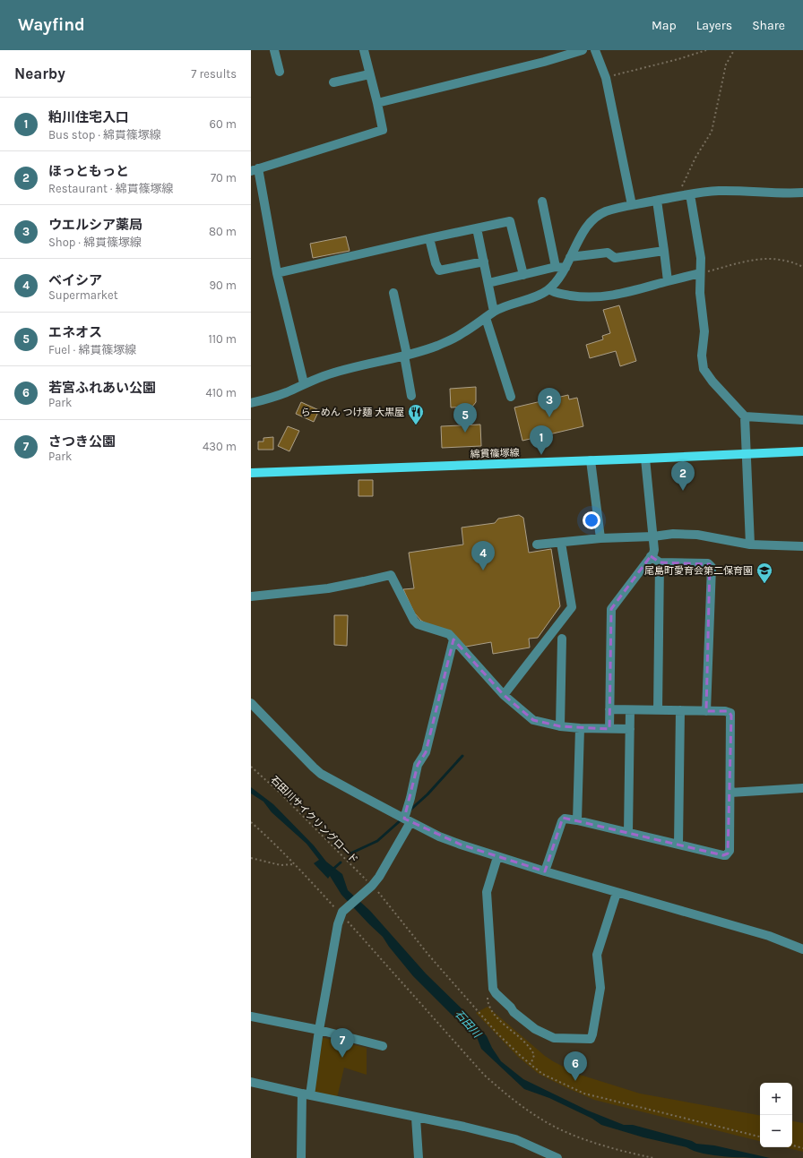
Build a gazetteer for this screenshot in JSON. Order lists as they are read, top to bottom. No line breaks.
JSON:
{"streets":{"main road":["綿貫篠塚線"],"path":["石田川サイクリングロード"]},"water":["石田川"],"places":{"restaurant":["らーめん つけ麺 大黒屋"],"school or university":["尾島町愛育会第二保育園"]},"page":{"header":"Wayfind","nav":["Map","Layers","Share"],"heading":["Nearby","7 results"],"list":[{"mark":"1","name":"粕川住宅入口","note":"Bus stop · 綿貫篠塚線","value":"60 m"},{"mark":"2","name":"ほっともっと","note":"Restaurant · 綿貫篠塚線","value":"70 m"},{"mark":"3","name":"ウエルシア薬局","note":"Shop · 綿貫篠塚線","value":"80 m"},{"mark":"4","name":"ベイシア","note":"Supermarket","value":"90 m"},{"mark":"5","name":"エネオス","note":"Fuel · 綿貫篠塚線","value":"110 m"},{"mark":"6","name":"若宮ふれあい公園","note":"Park","value":"410 m"},{"mark":"7","name":"さつき公園","note":"Park","value":"430 m"}],"pins":["3","5","1","2","4","7","6"],"map_buttons":["+","−"]}}
